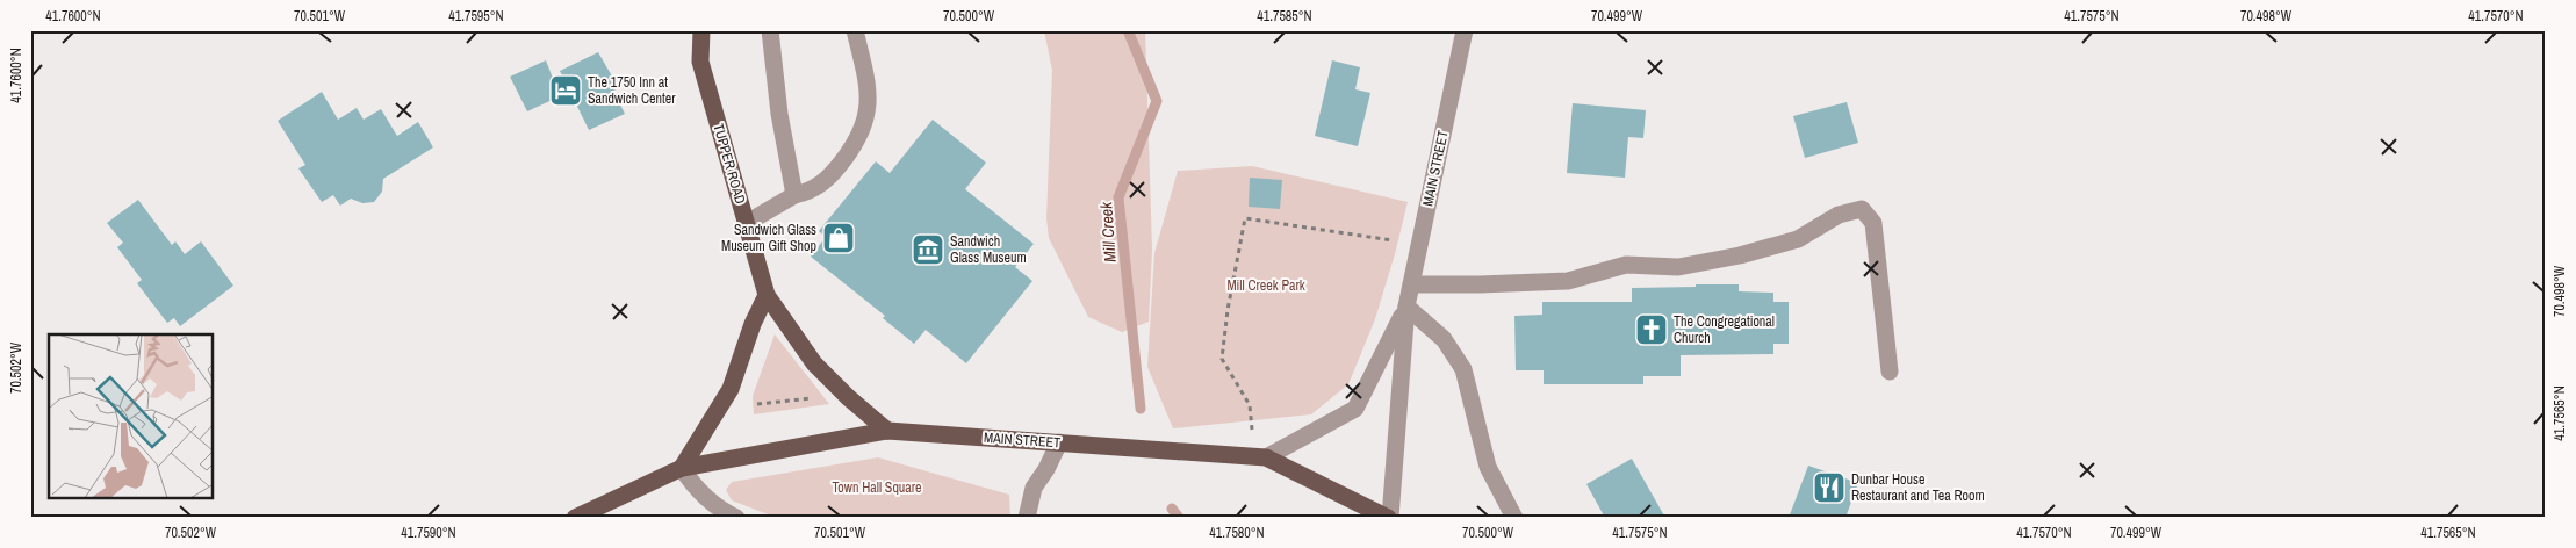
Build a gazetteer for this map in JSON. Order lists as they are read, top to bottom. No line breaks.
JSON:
{"streets":{"main road":["TUPPER ROAD","MAIN STREET"]},"crossings":[["TUPPER ROAD","MAIN STREET"]],"water":["Mill Creek"],"parks":["Mill Creek Park","Town Hall Square"],"places":{"hotel":["The 1750 Inn at Sandwich Center"],"shop":["Sandwich Glass Museum Gift Shop"],"museum":["Sandwich Glass Museum"],"church":["The Congregational Church"],"restaurant":["Dunbar House Restaurant and Tea Room"]},"coordinates":["41.7600°N","70.501°W","41.7595°N","70.500°W","41.7585°N","70.499°W","41.7575°N","70.498°W","41.7570°N","70.502°W","41.7565°N","41.7590°N","41.7580°N"]}
